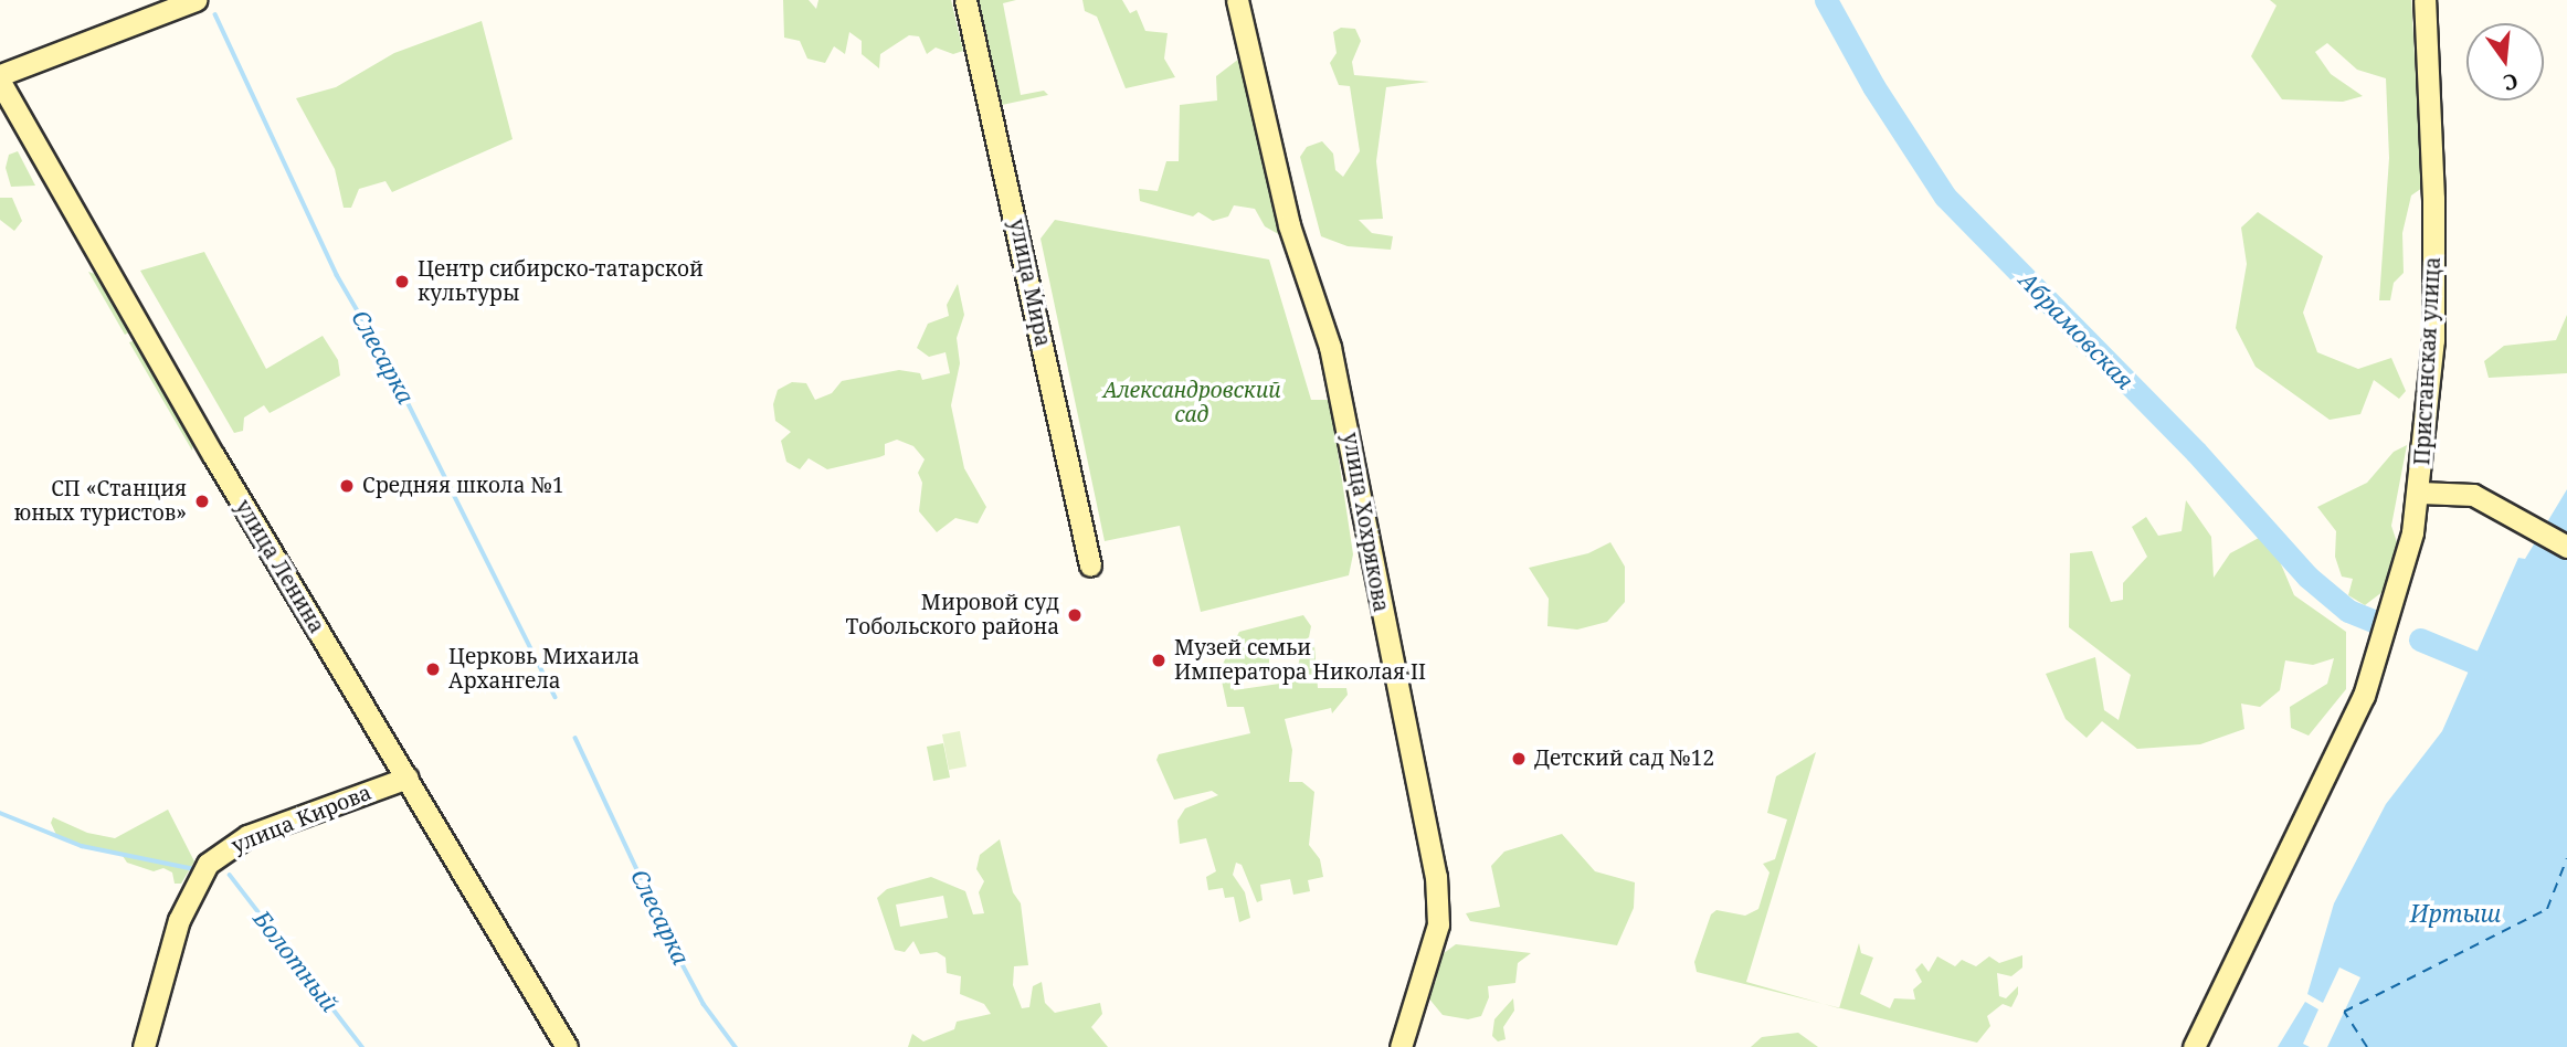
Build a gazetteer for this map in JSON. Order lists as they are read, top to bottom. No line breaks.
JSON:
{"streets":{"main road":["улица Мира","Пристанская улица","улица Хохрякова","улица Ленина","улица Кирова"]},"crossings":[["улица Ленина","улица Кирова"]],"water":["Абрамовская","Слесарка","Иртыш","Болотный"],"parks":["Александровский сад"],"places":["Центр сибирско-татарской культуры","Средняя школа №1","СП «Станция юных туристов»","Мировой суд Тобольского района","Музей семьи Императора Николая II","Церковь Михаила Архангела","Детский сад №12"],"north":"bottom"}
